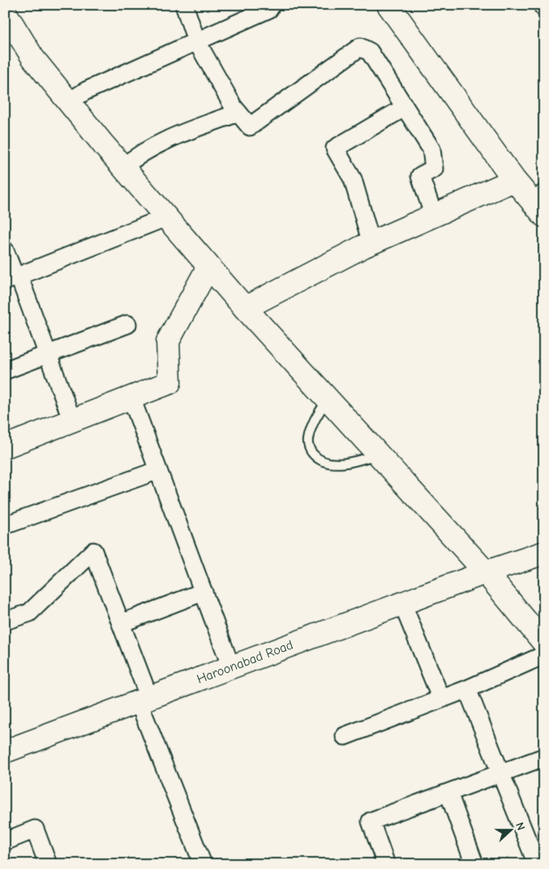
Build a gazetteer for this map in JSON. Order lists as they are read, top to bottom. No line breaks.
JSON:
{"streets":{"main road":["Haroonabad Road"]},"north":"right"}
